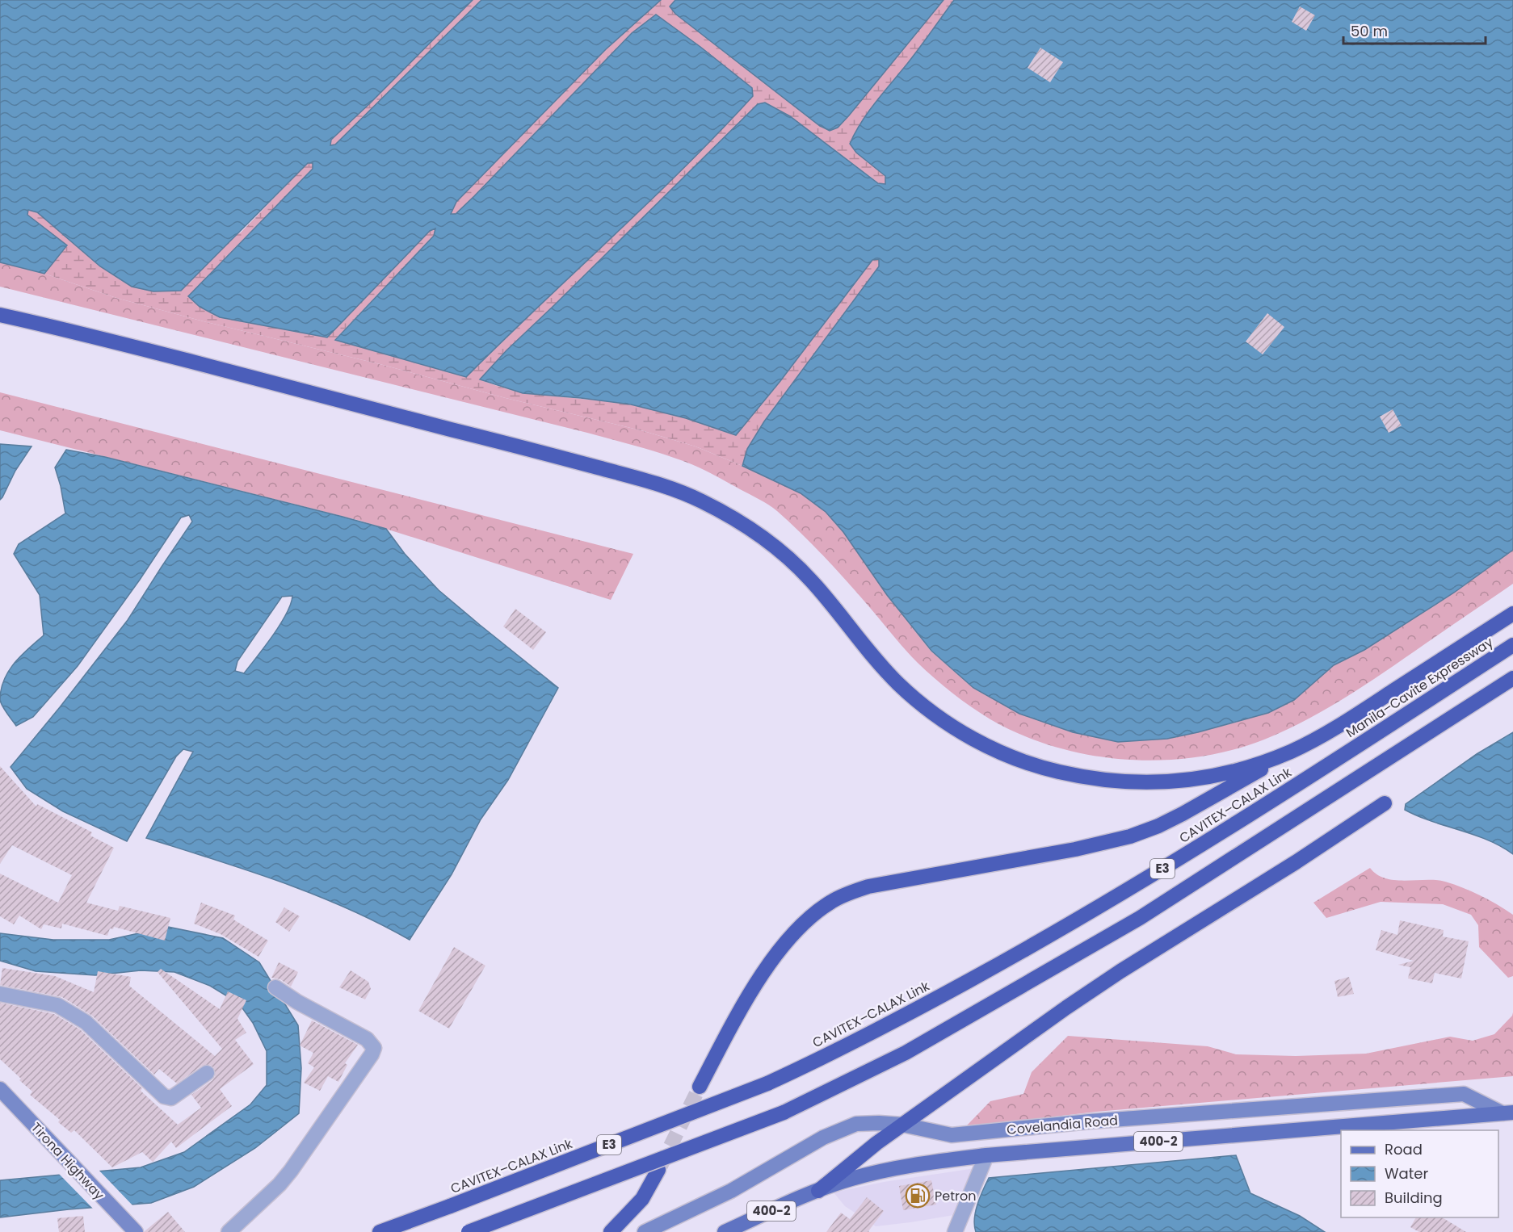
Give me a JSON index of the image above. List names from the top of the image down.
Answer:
{
  "streets": {
    "highway": ["Manila–Cavite Expressway", "CAVITEX–CALAX Link", "E3"],
    "main road": ["Covelandia Road", "400-2", "Tirona Highway"]
  },
  "crossings": [
    ["Manila–Cavite Expressway", "CAVITEX–CALAX Link"]
  ],
  "places": {
    "fuel station": ["Petron"]
  },
  "legend": ["Road", "Water", "Building"],
  "scale_bar": "50 m"
}
